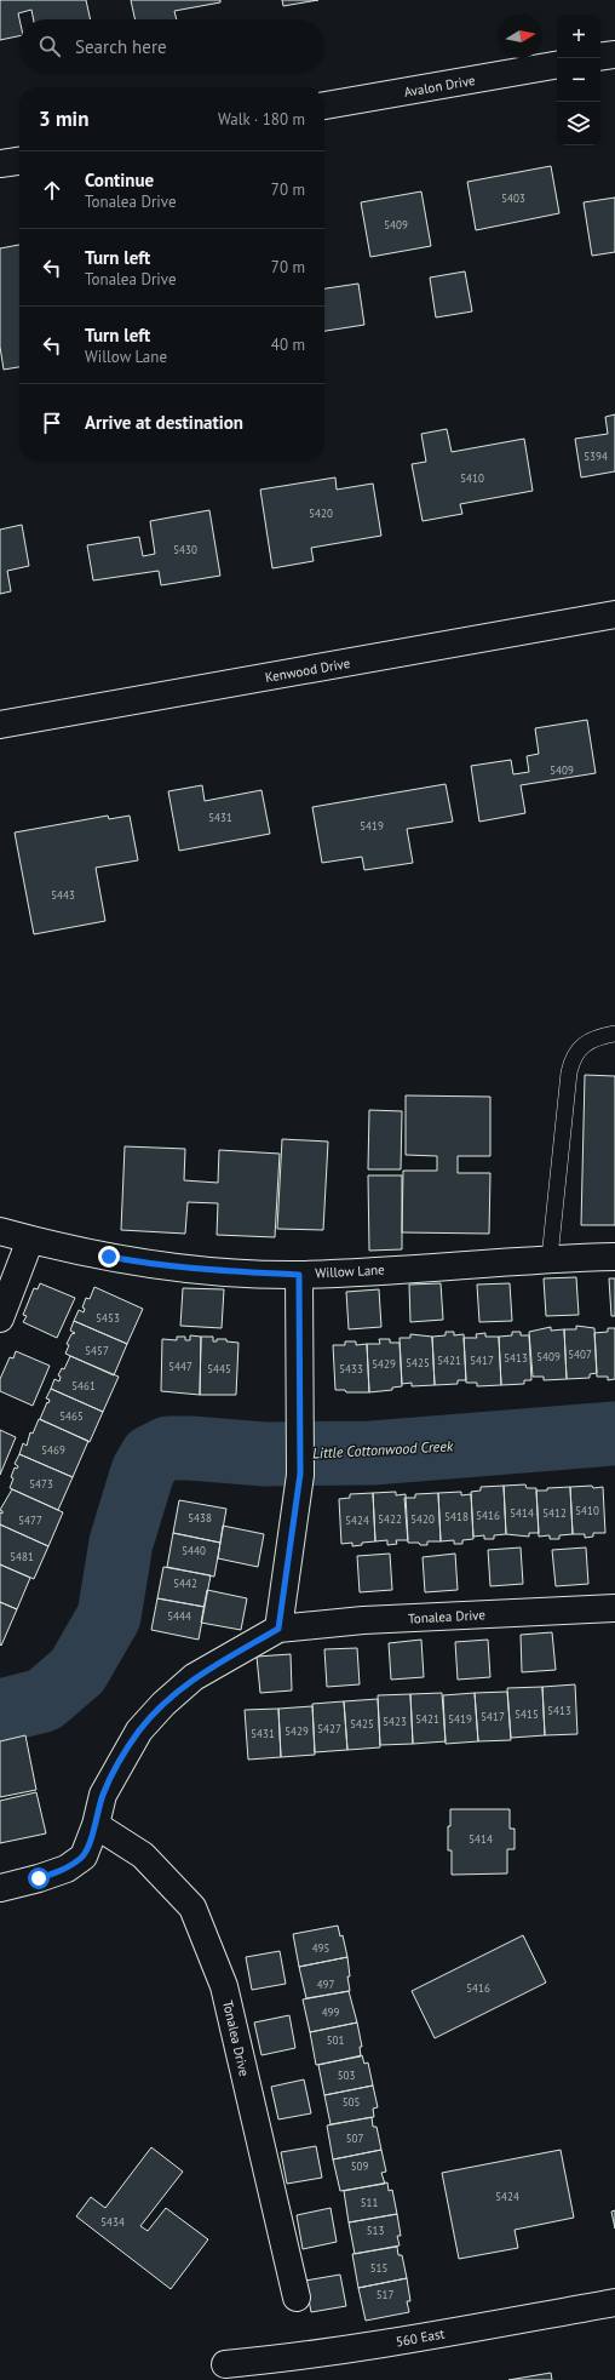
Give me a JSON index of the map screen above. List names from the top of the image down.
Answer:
{
  "streets": {
    "street": [
      "Avalon Drive",
      "Kenwood Drive",
      "Willow Lane",
      "Tonalea Drive",
      "560 East"
    ]
  },
  "water": ["Little Cottonwood Creek"],
  "house_numbers": [
    "5403",
    "5409",
    "5394",
    "5410",
    "5420",
    "5430",
    "5409",
    "5431",
    "5419",
    "5443",
    "5453",
    "5457",
    "5407",
    "5409",
    "5413",
    "5421",
    "5417",
    "5425",
    "5429",
    "5447",
    "5445",
    "5433",
    "5461",
    "5465",
    "5469",
    "5473",
    "5410",
    "5414",
    "5412",
    "5416",
    "5418",
    "5438",
    "5422",
    "5420",
    "5477",
    "5424",
    "5440",
    "5481",
    "5442",
    "5444",
    "5413",
    "5415",
    "5417",
    "5421",
    "5419",
    "5423",
    "5425",
    "5427",
    "5429",
    "5431",
    "5414",
    "495",
    "497",
    "5416",
    "499",
    "501",
    "503",
    "505",
    "507",
    "509",
    "5424",
    "511",
    "5434",
    "513",
    "515",
    "517"
  ],
  "north": "right",
  "page": {
    "map_buttons": ["+", "−"],
    "search": "Search here",
    "heading": ["3 min", "Walk · 180 m"],
    "list": [
      ["Continue", "Tonalea Drive", "70 m"],
      ["Turn left", "Tonalea Drive", "70 m"],
      ["Turn left", "Willow Lane", "40 m"],
      "Arrive at destination"
    ]
  }
}
